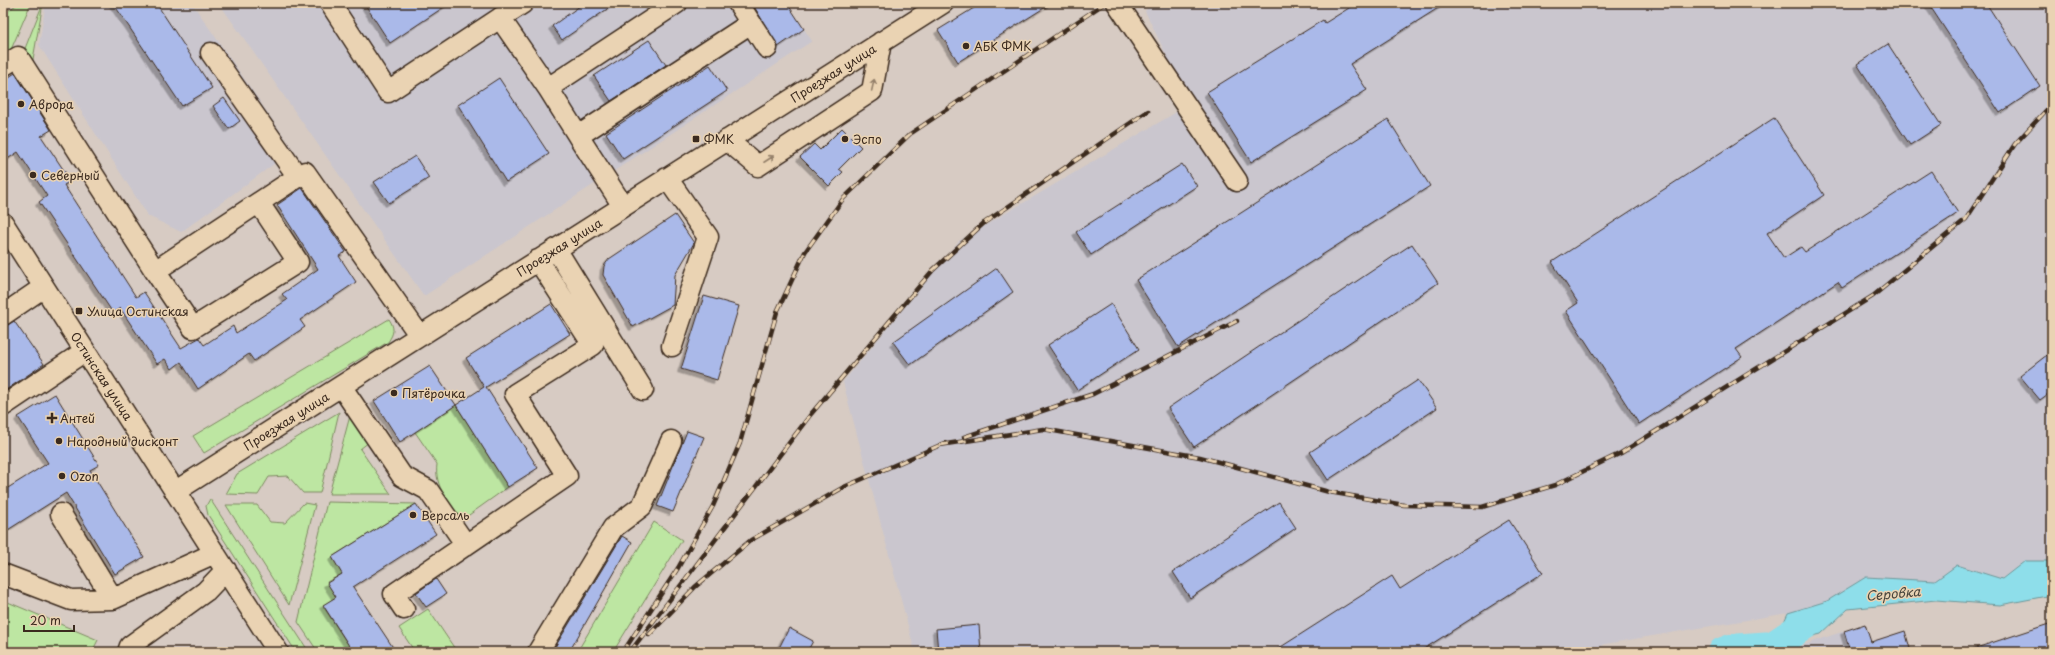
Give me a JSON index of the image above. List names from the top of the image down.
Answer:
{
  "streets": {
    "street": ["Проезжая улица", "Остинская улица"]
  },
  "crossings": [
    ["Проезжая улица", "Остинская улица"]
  ],
  "water": ["Серовка"],
  "places": {
    "other": [
      "АБК ФМК",
      "Аврора",
      "Эспо",
      "Северный",
      "Пятёрочка",
      "Народный дисконт",
      "Ozon",
      "Версаль"
    ],
    "transit": ["ФМК", "Улица Остинская"],
    "health": ["Антей"]
  },
  "scale_bar": "20 m"
}
